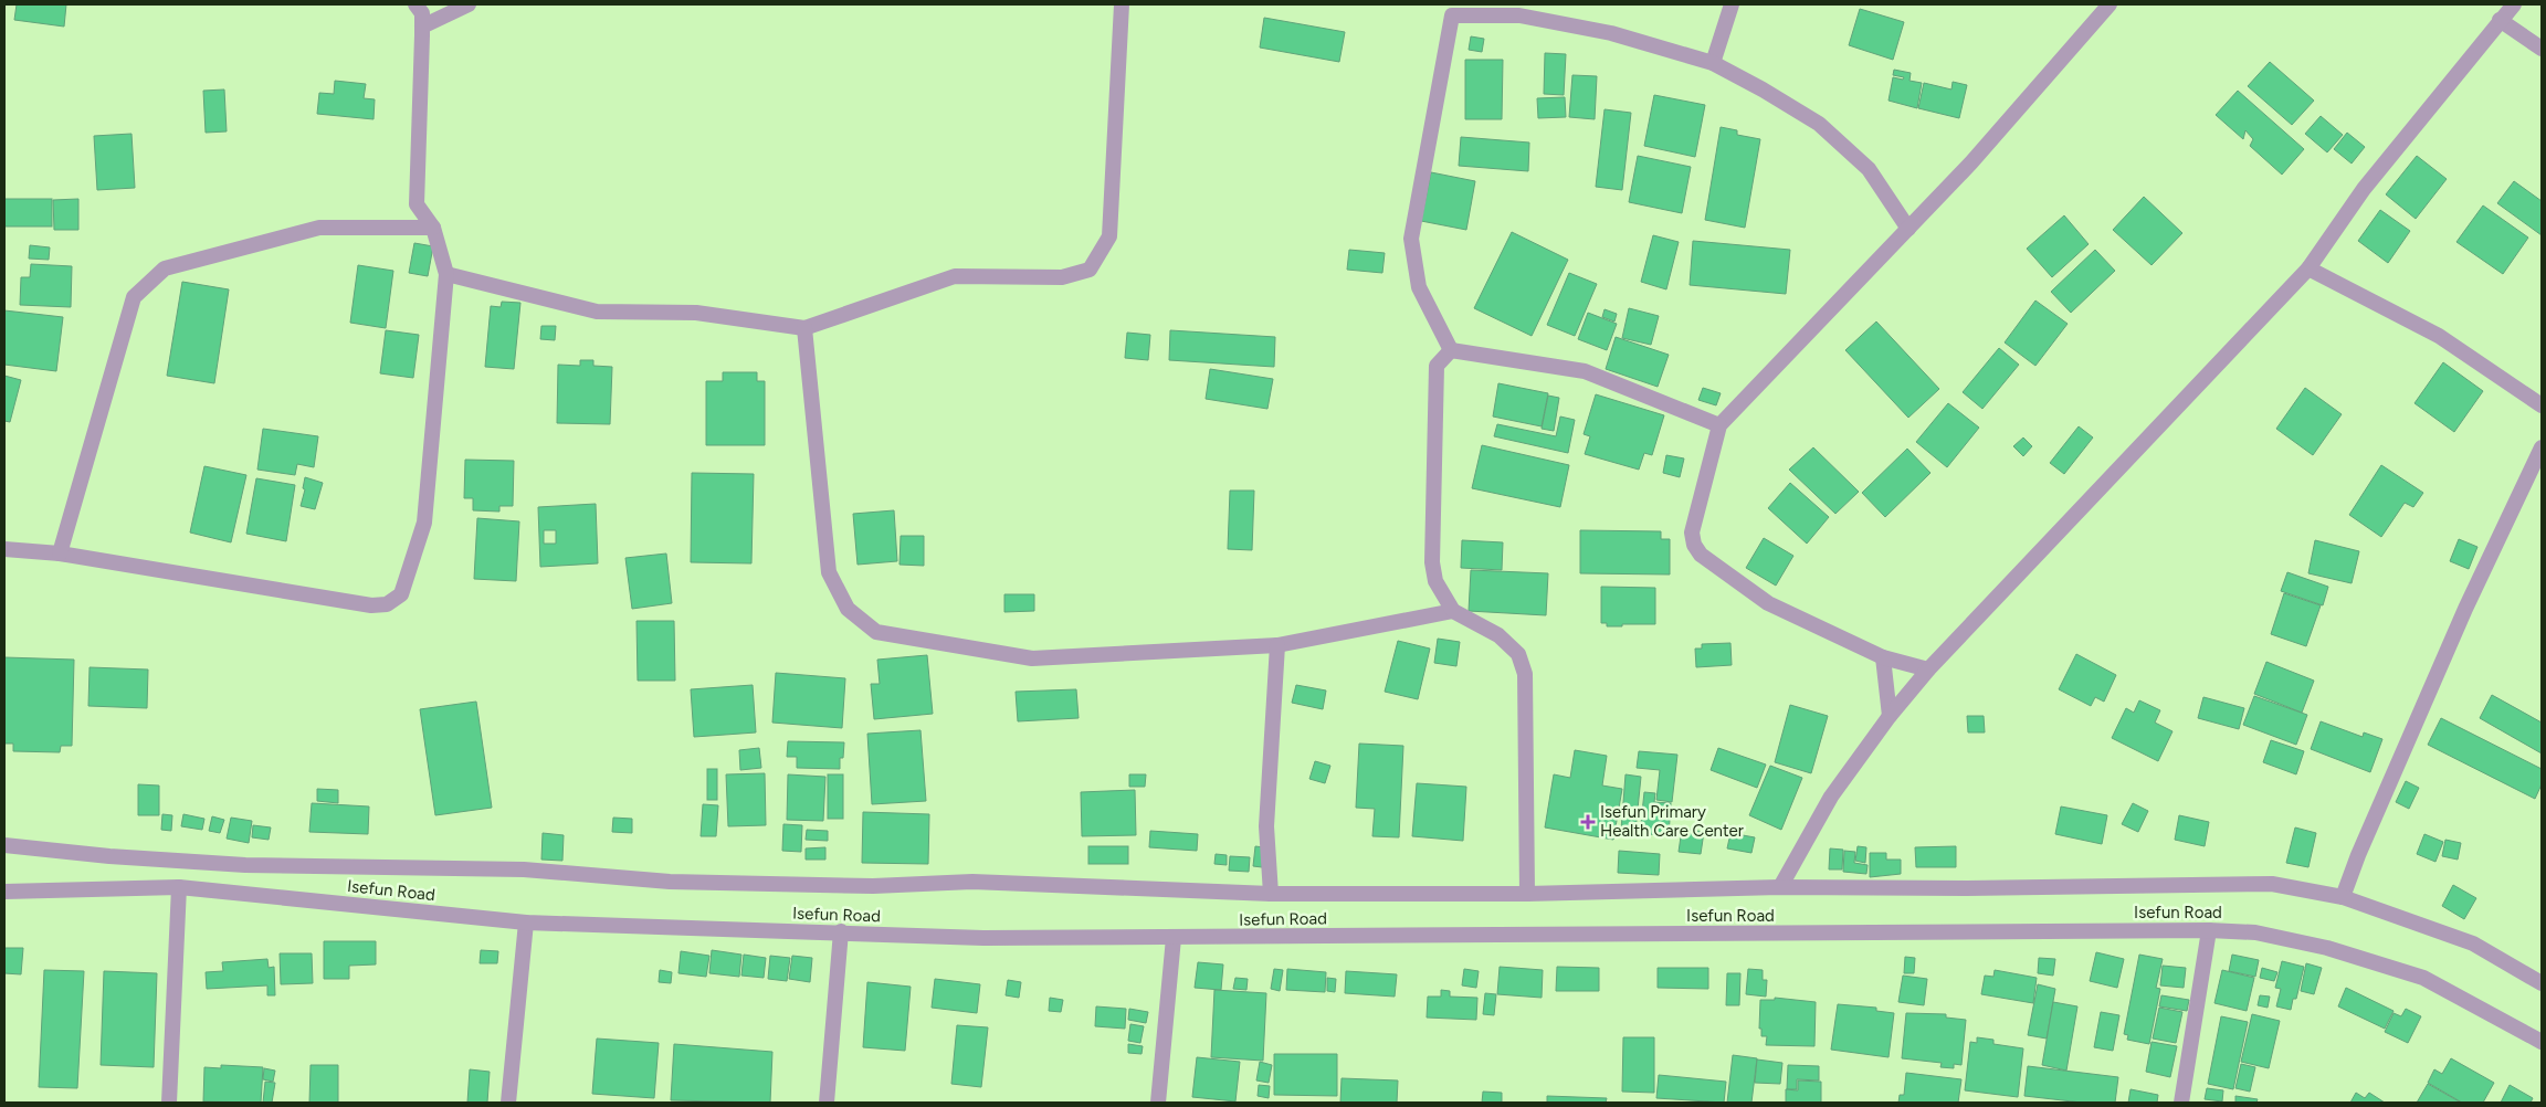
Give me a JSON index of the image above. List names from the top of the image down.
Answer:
{
  "streets": {
    "street": ["Isefun Road"]
  },
  "places": {
    "health": ["Isefun Primary Health Care Center"]
  }
}
